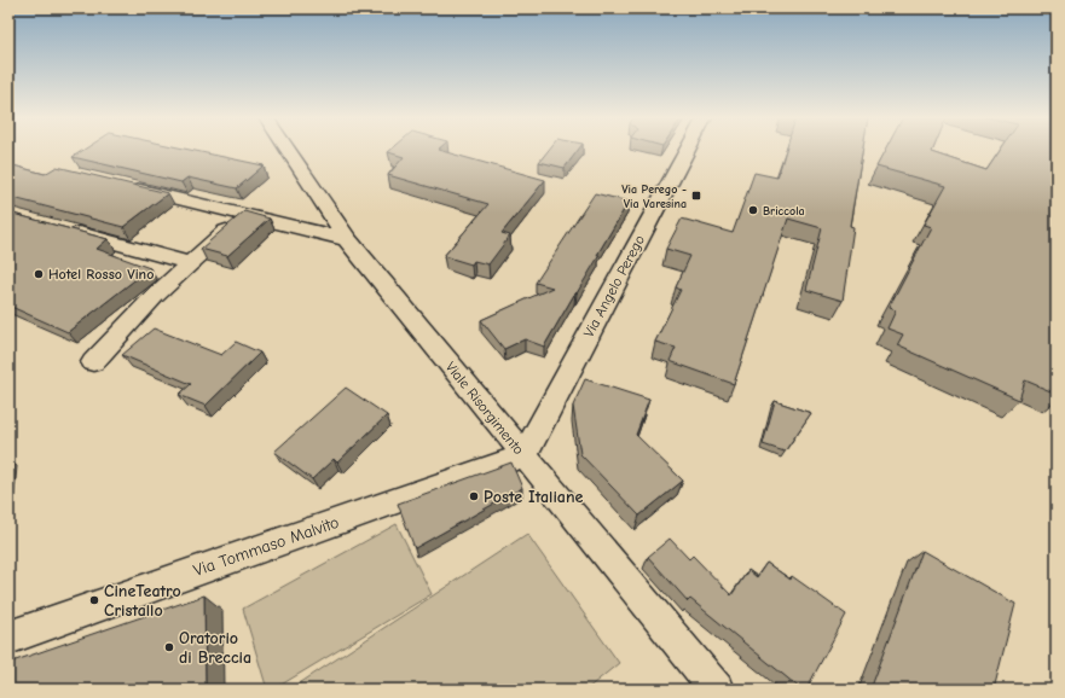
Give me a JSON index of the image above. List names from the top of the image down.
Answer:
{
  "streets": {
    "street": ["Via Angelo Perego", "Viale Risorgimento", "Via Tommaso Malvito"]
  },
  "crossings": [
    ["Via Angelo Perego", "Viale Risorgimento"],
    ["Via Angelo Perego", "Via Tommaso Malvito"],
    ["Viale Risorgimento", "Via Tommaso Malvito"]
  ],
  "places": {
    "transit": ["Via Perego - Via Varesina"],
    "other": [
      "Briccola",
      "Hotel Rosso Vino",
      "Poste Italiane",
      "CineTeatro Cristallo",
      "Oratorio di Breccia"
    ]
  }
}
